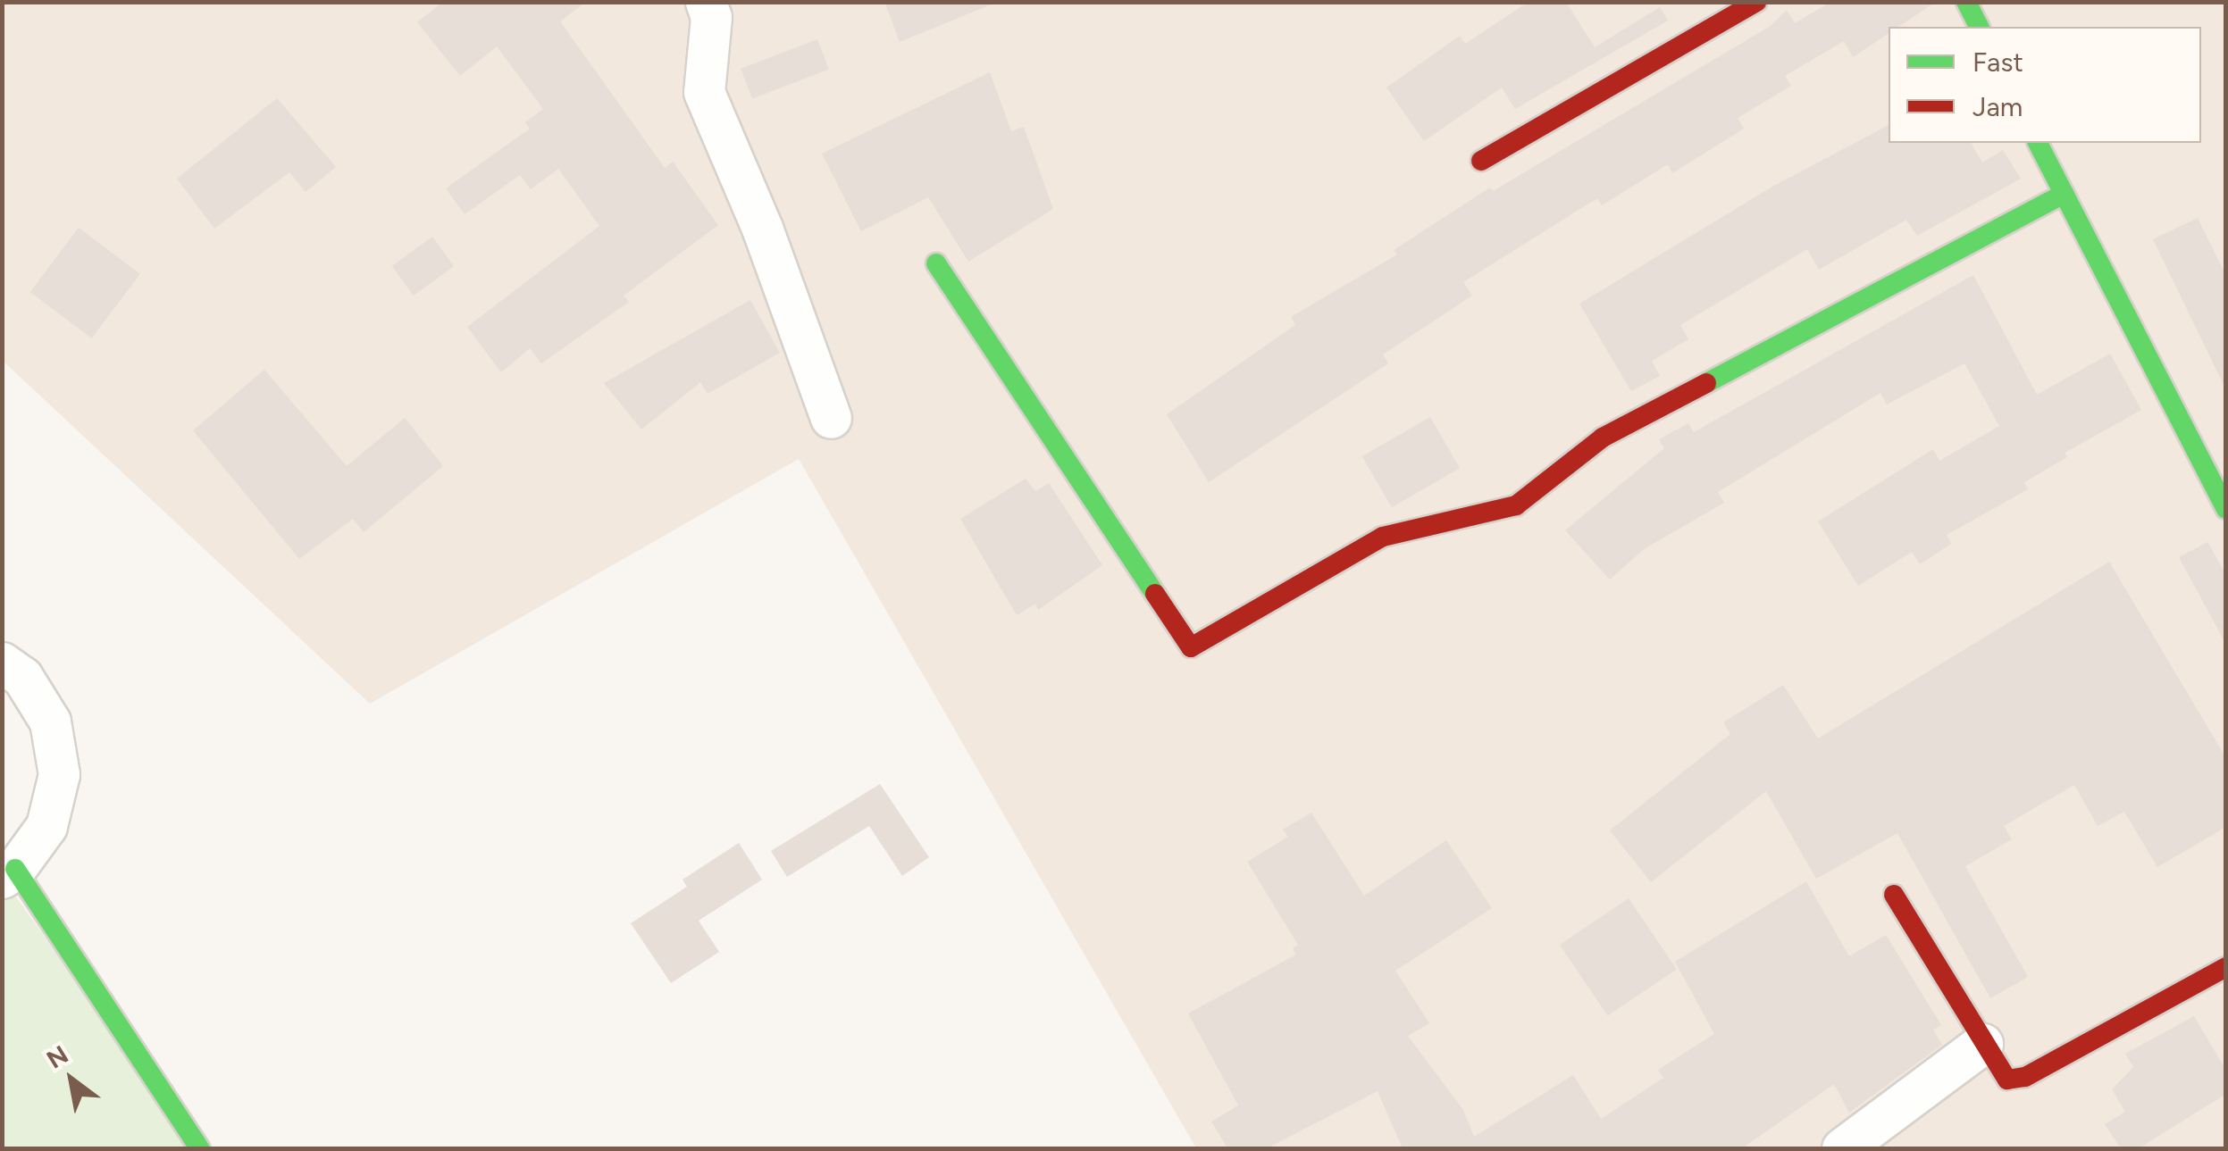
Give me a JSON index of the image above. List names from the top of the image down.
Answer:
{
  "legend": ["Fast", "Jam"],
  "north": "top left"
}
